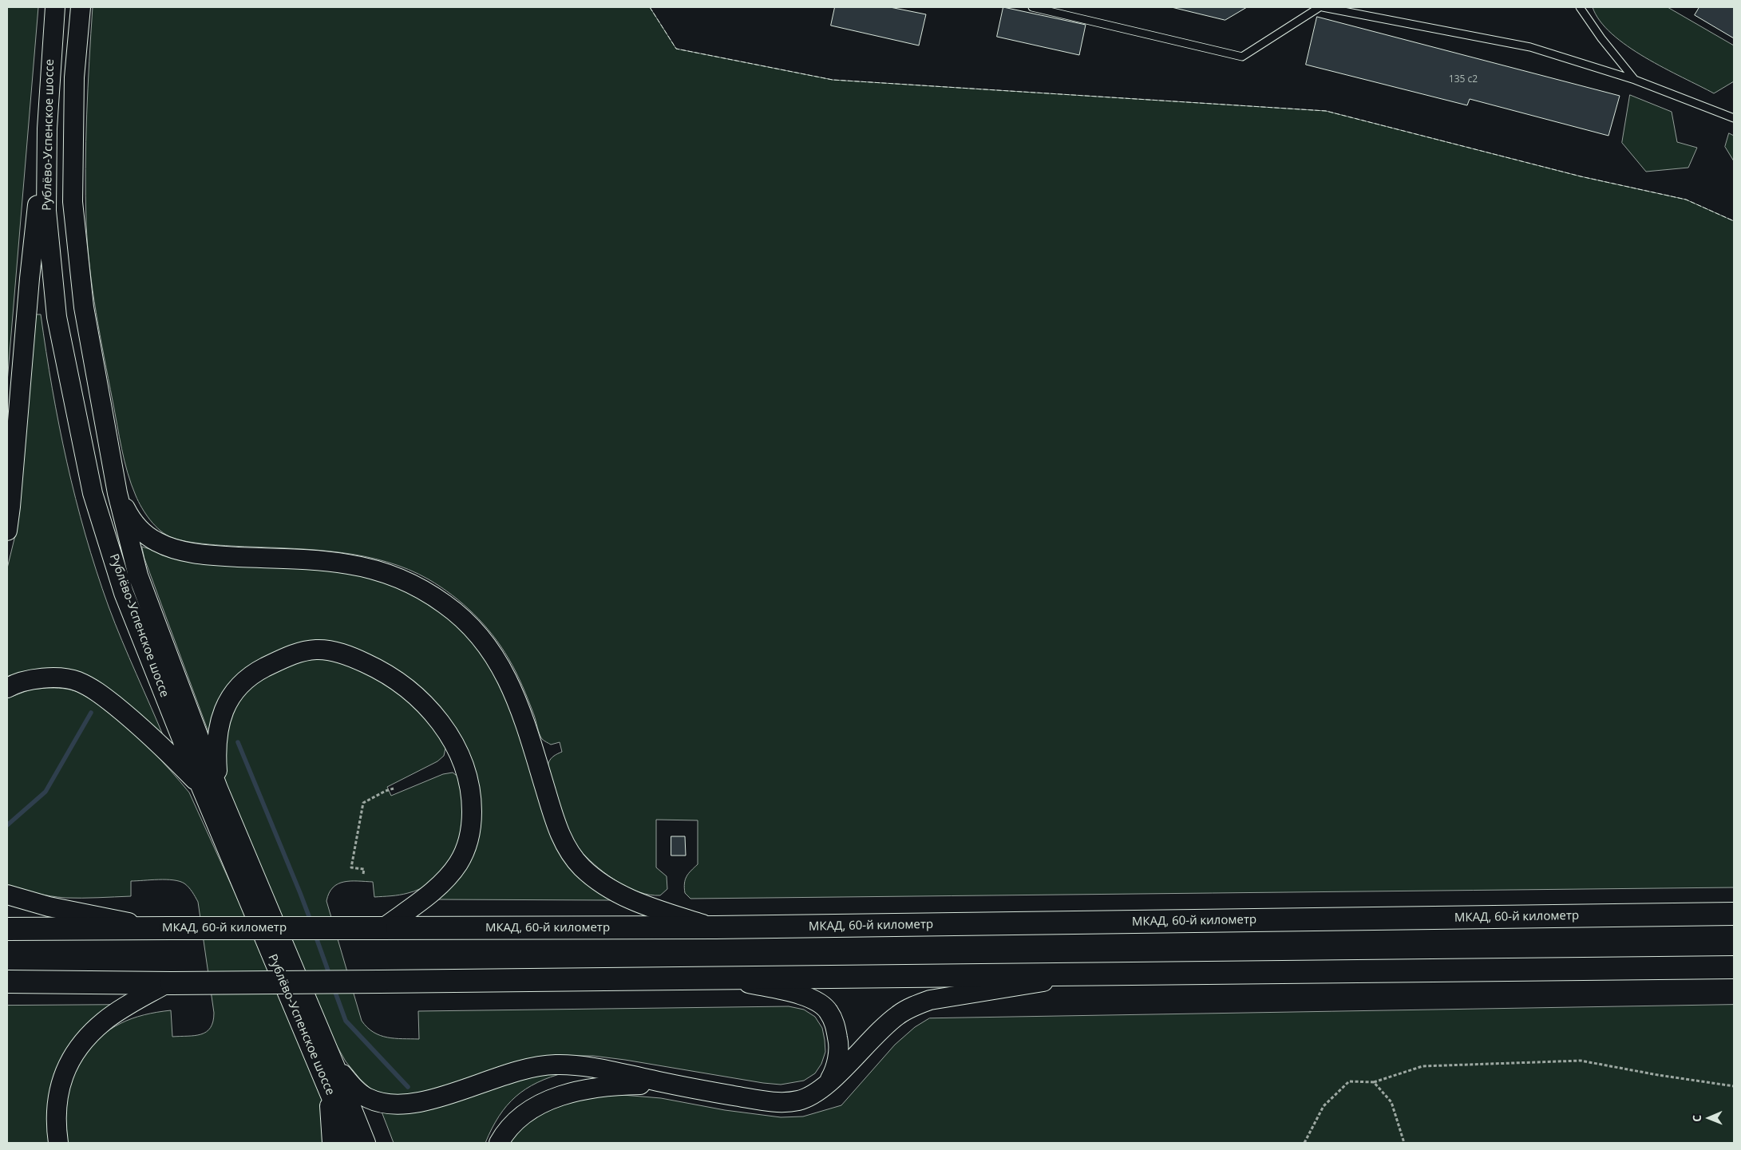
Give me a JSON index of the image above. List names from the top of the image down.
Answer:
{
  "streets": {
    "highway": ["МКАД, 60-й километр"],
    "main road": ["Рублёво-Успенское шоссе"]
  },
  "house_numbers": ["135 с2"],
  "north": "left"
}
